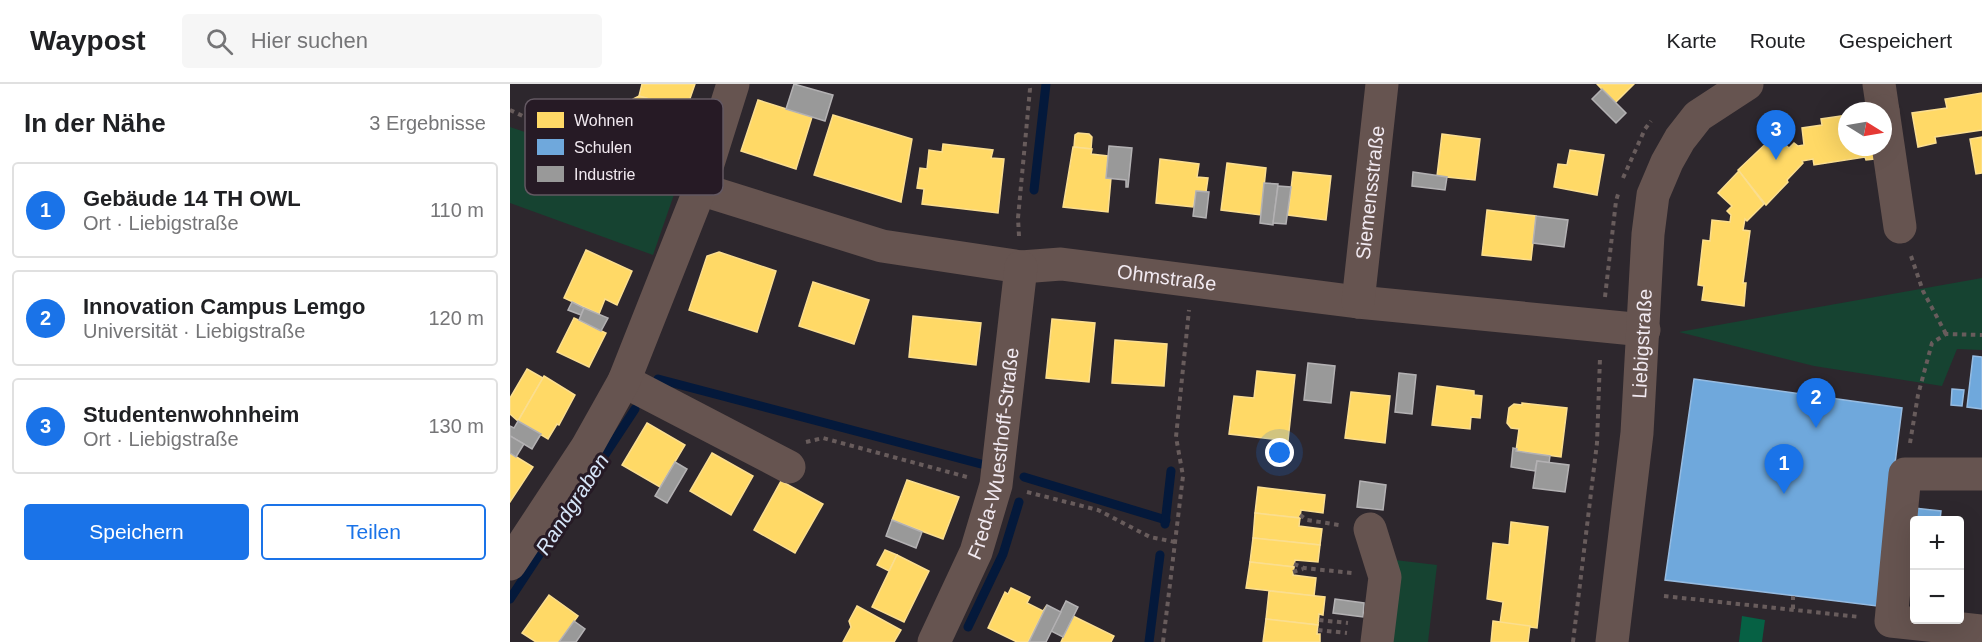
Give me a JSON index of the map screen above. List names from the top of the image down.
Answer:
{
  "streets": {
    "street": [
      "Siemensstraße",
      "Ohmstraße",
      "Liebigstraße",
      "Freda-Wuesthoff-Straße"
    ]
  },
  "crossings": [
    ["Siemensstraße", "Ohmstraße"],
    ["Ohmstraße", "Liebigstraße"],
    ["Ohmstraße", "Freda-Wuesthoff-Straße"]
  ],
  "water": ["Randgraben"],
  "legend": ["Wohnen", "Schulen", "Industrie"],
  "north": "right",
  "page": {
    "header": "Waypost",
    "search": "Hier suchen",
    "nav": ["Karte", "Route", "Gespeichert"],
    "heading": ["In der Nähe", "3 Ergebnisse"],
    "pins": ["3", "2", "1"],
    "list": [
      {
        "mark": "1",
        "name": "Gebäude 14 TH OWL",
        "note": "Ort · Liebigstraße",
        "value": "110 m"
      },
      {
        "mark": "2",
        "name": "Innovation Campus Lemgo",
        "note": "Universität · Liebigstraße",
        "value": "120 m"
      },
      {
        "mark": "3",
        "name": "Studentenwohnheim",
        "note": "Ort · Liebigstraße",
        "value": "130 m"
      }
    ],
    "buttons": ["Speichern", "Teilen"],
    "map_buttons": ["+", "−"]
  }
}
